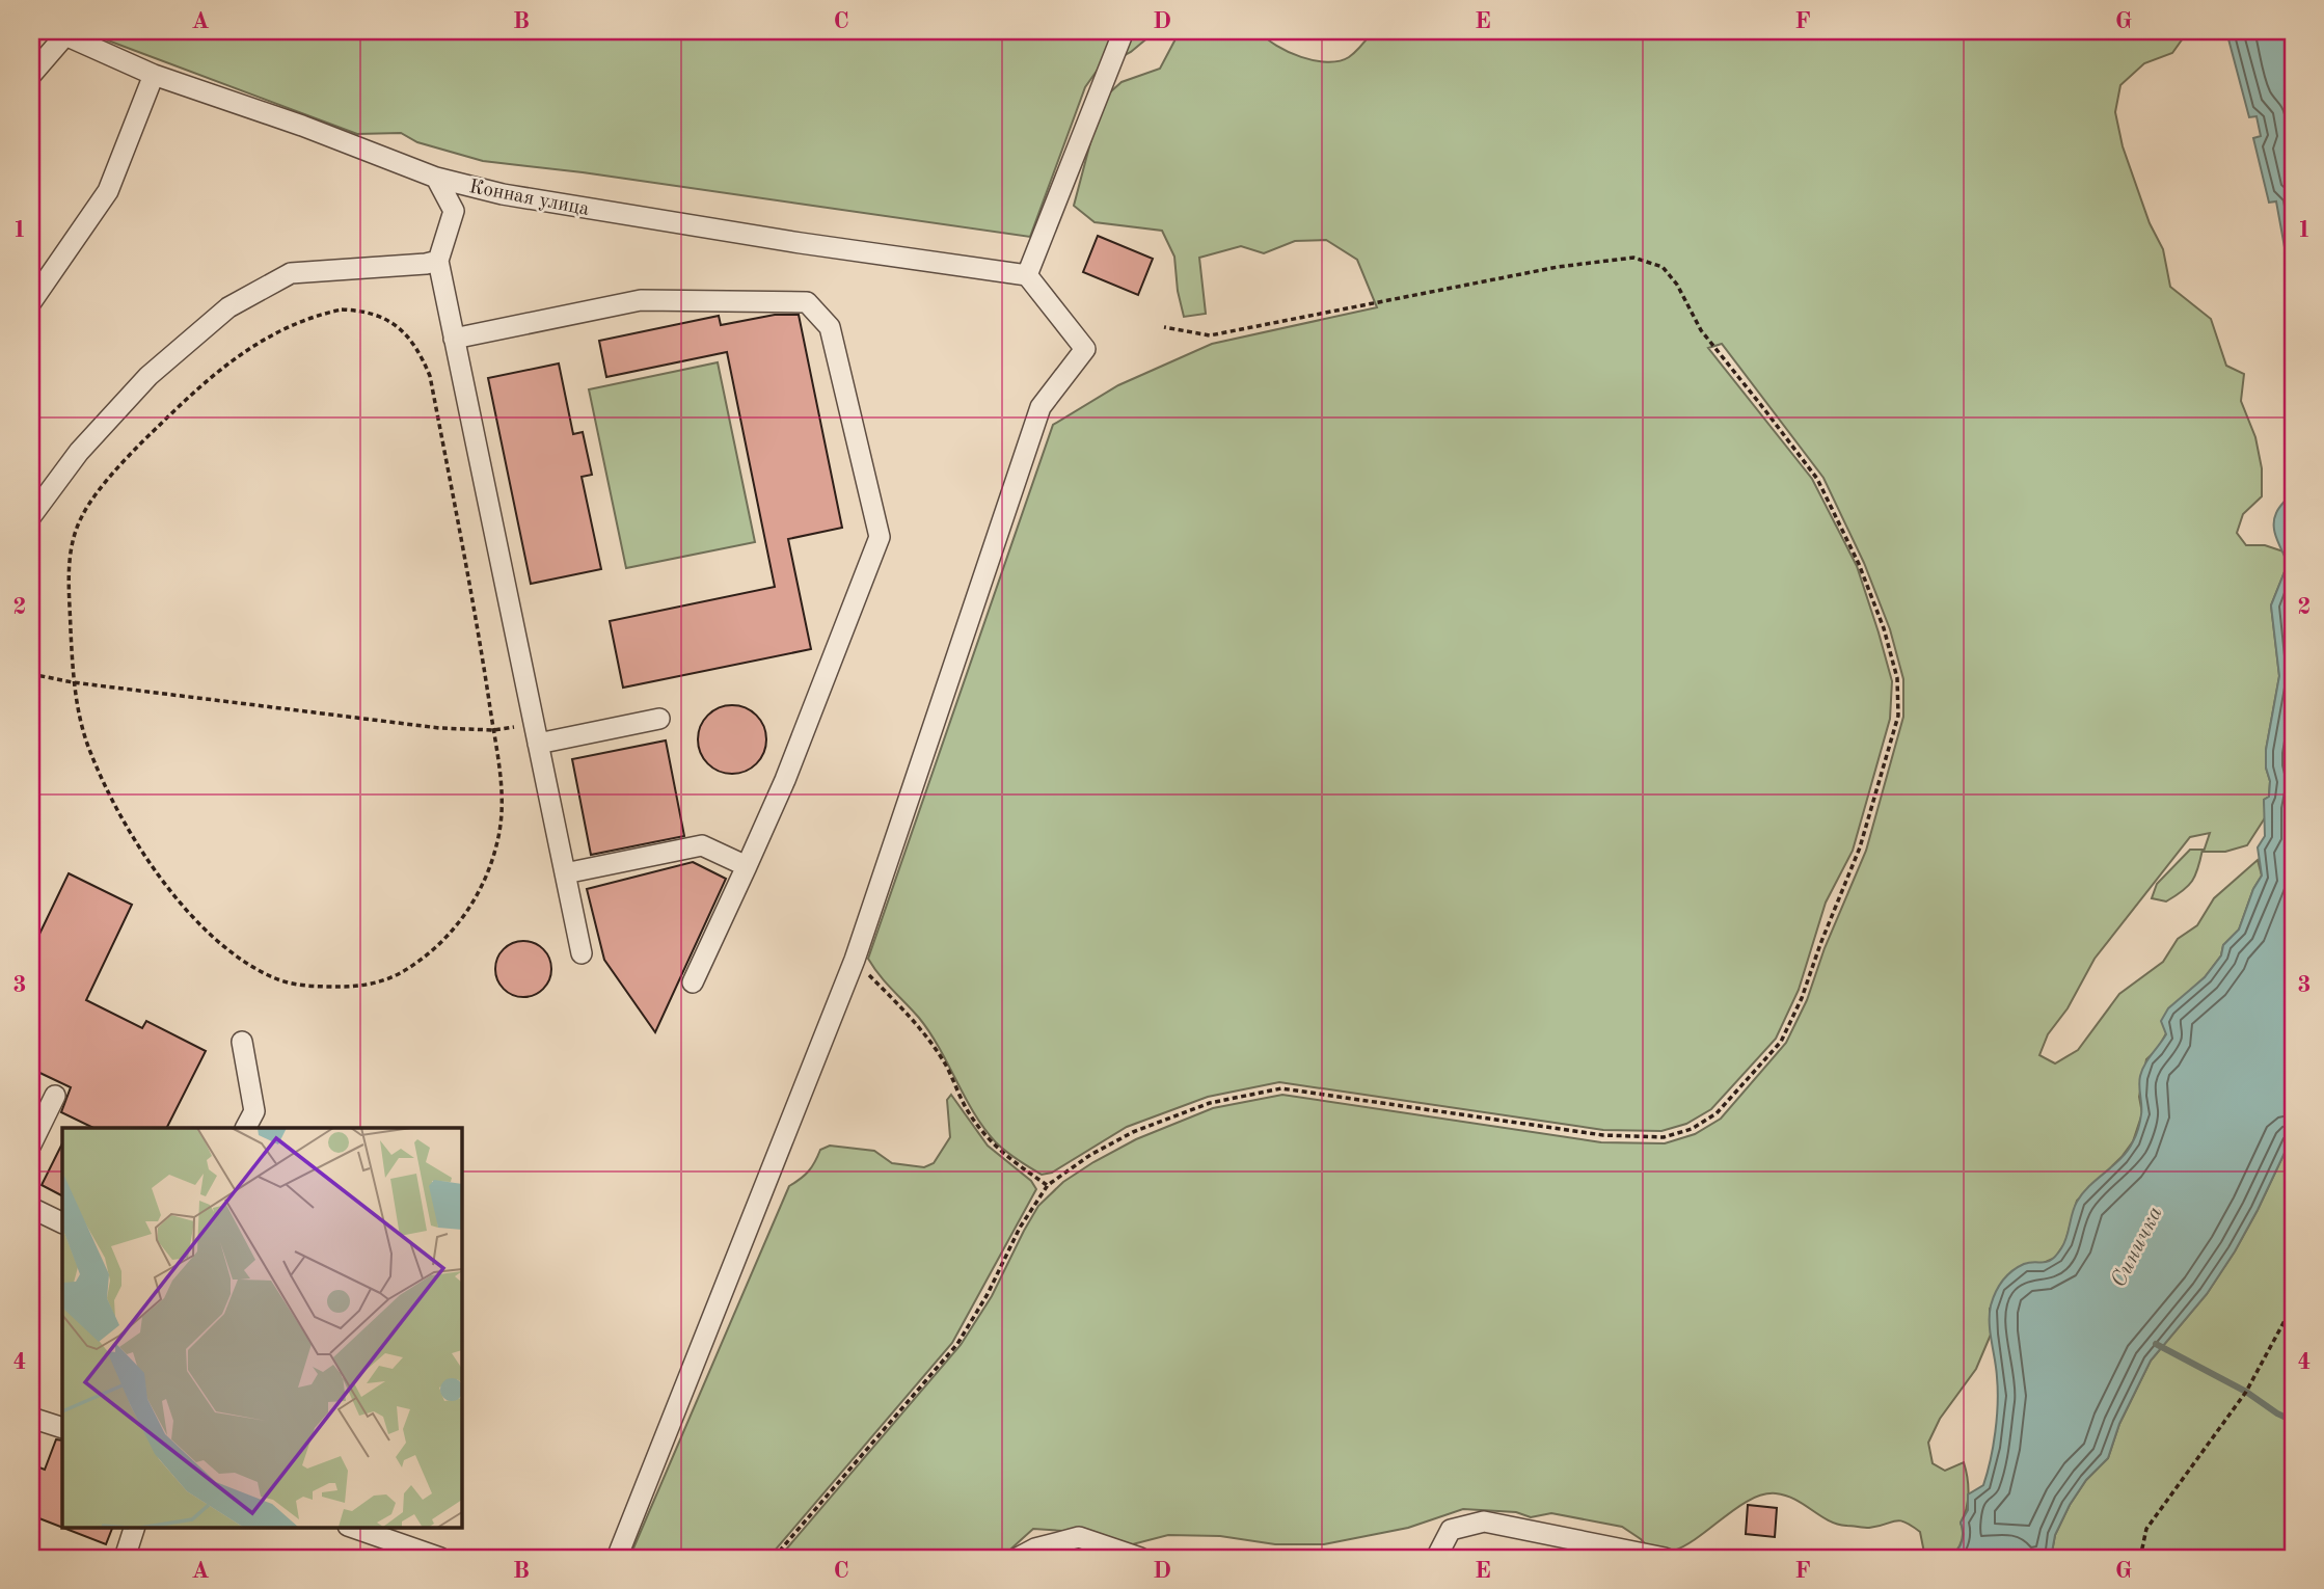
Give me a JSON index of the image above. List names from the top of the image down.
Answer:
{
  "streets": {
    "street": ["Конная улица"]
  },
  "water": ["Синичка"],
  "grid": {
    "columns": [
      "A",
      "B",
      "C",
      "D",
      "E",
      "F",
      "G"
    ],
    "rows": [
      "1",
      "2",
      "3",
      "4"
    ]
  }
}
